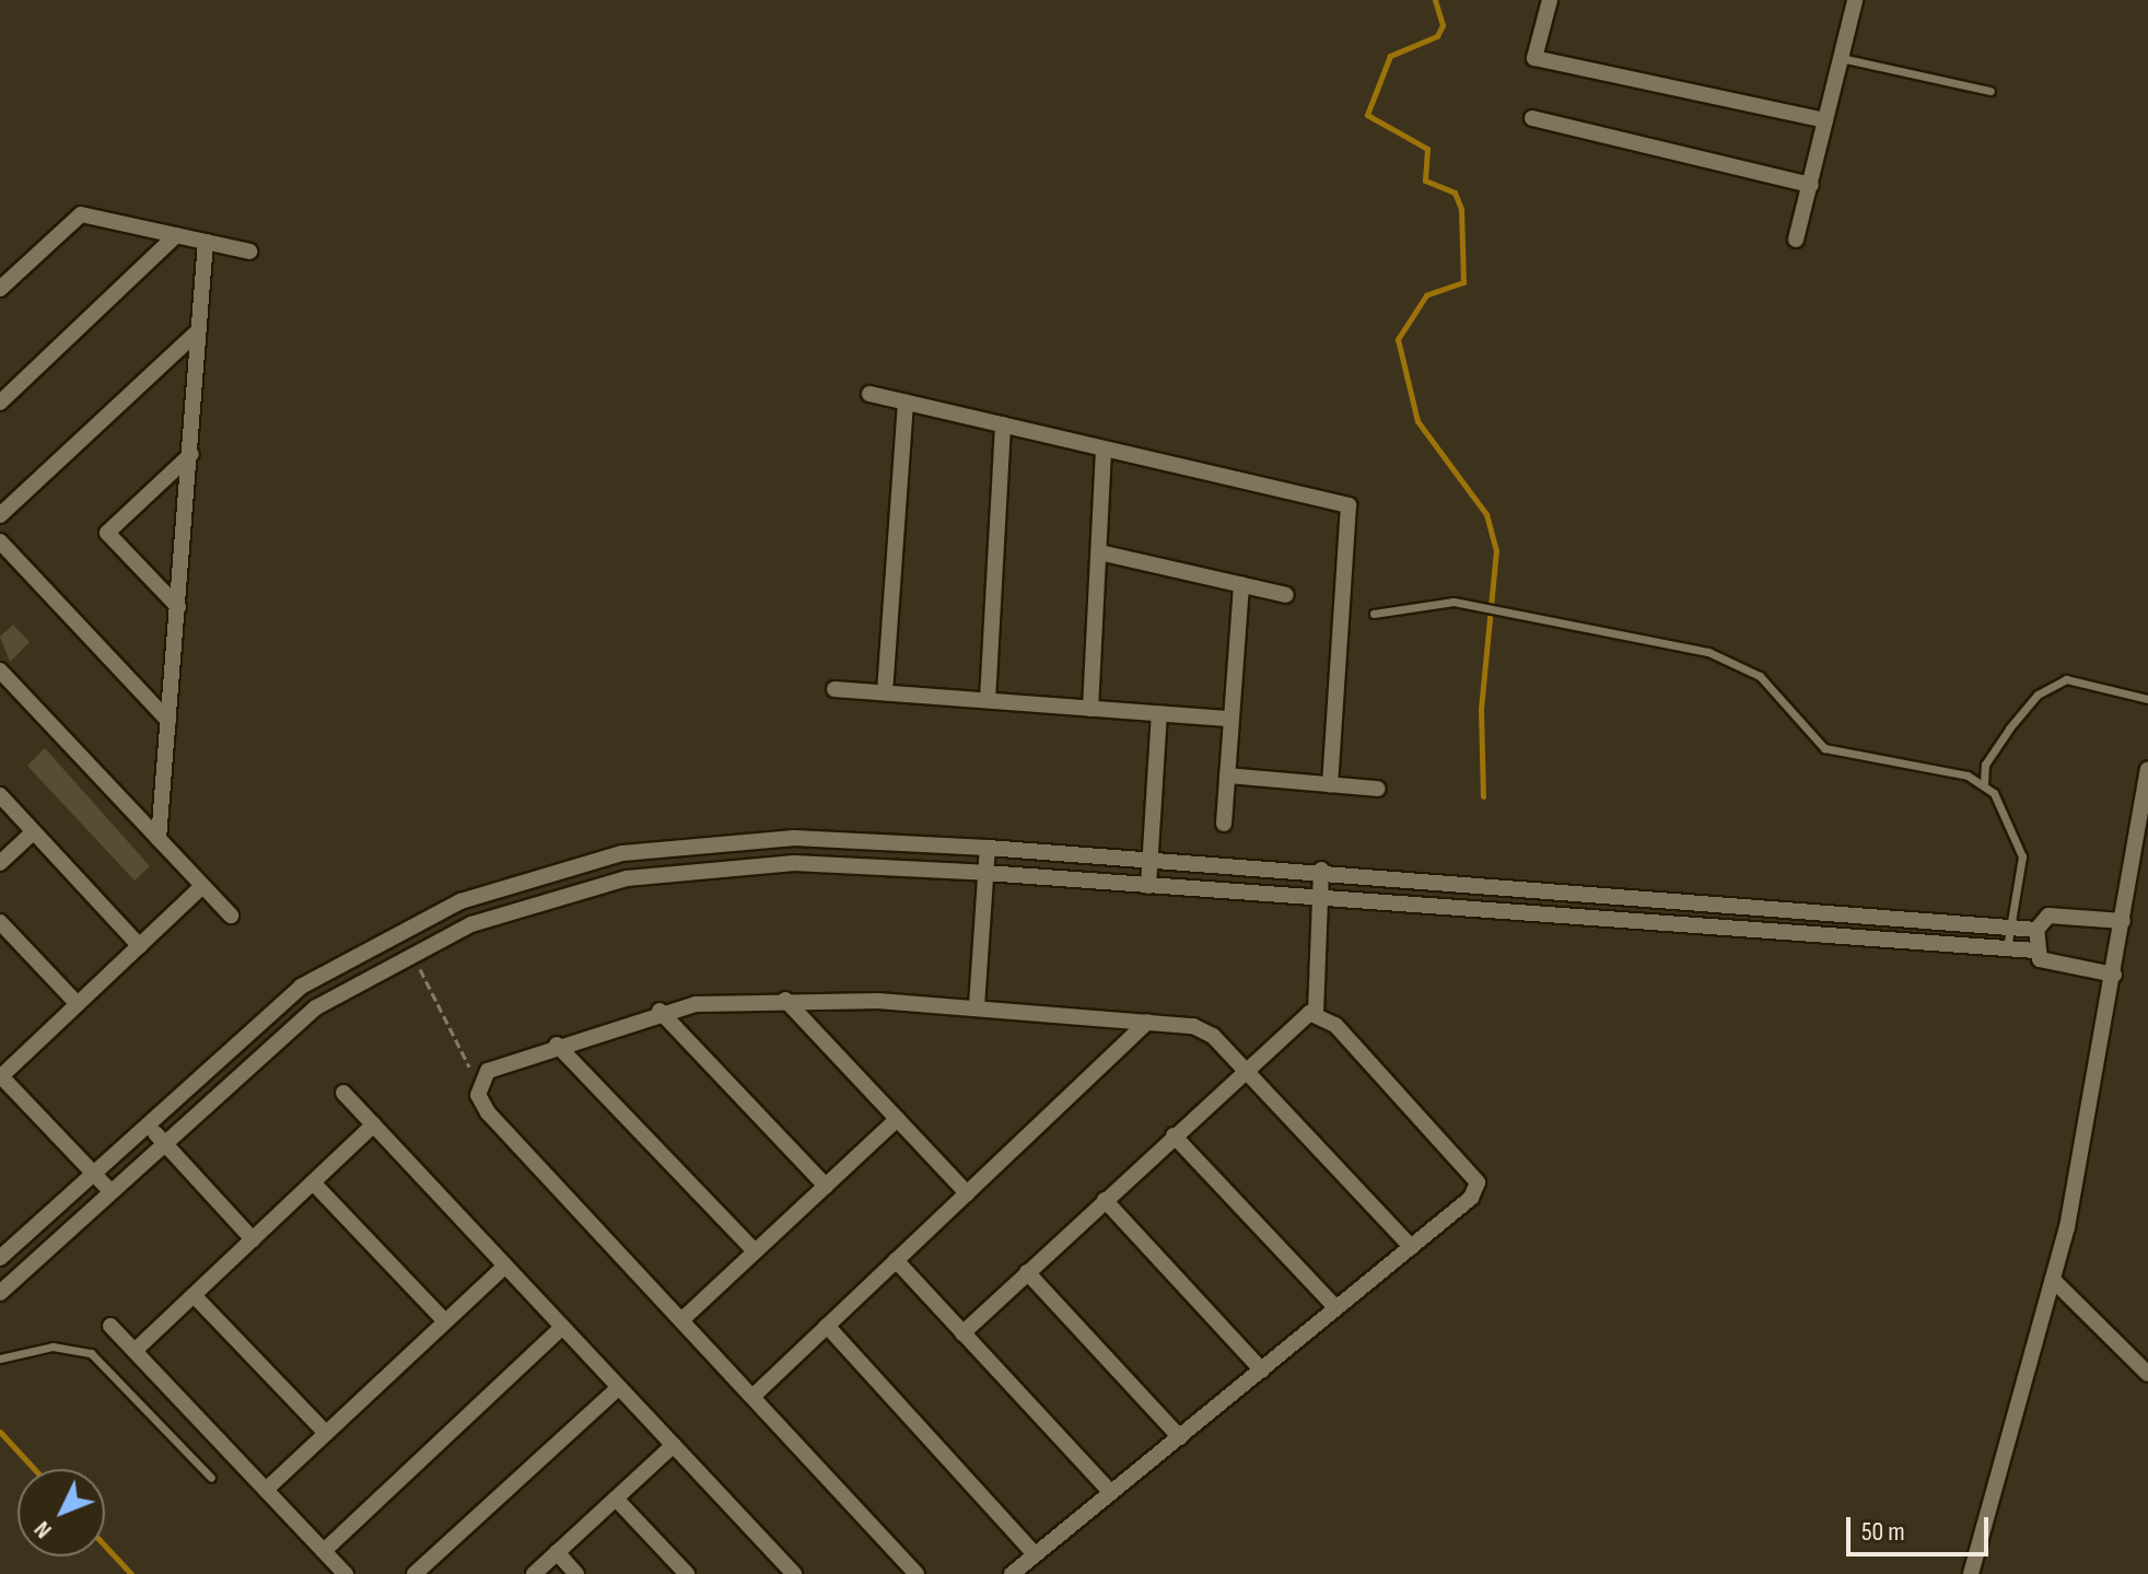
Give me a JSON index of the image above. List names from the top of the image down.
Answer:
{
  "scale_bar": "50 m",
  "north": "bottom left"
}
